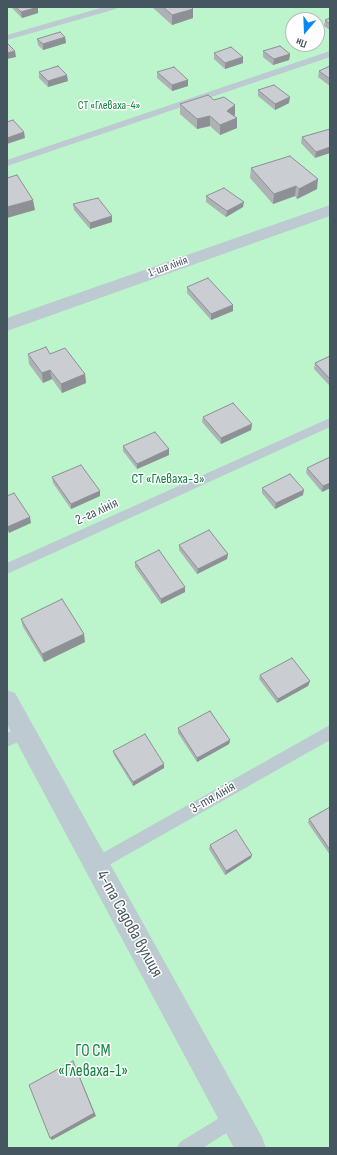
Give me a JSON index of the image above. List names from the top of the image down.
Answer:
{
  "streets": {
    "street": ["1-ша лінія", "4-та Садова вулиця"],
    "lane": ["2-га лінія", "3-тя лінія"]
  },
  "crossings": [
    ["3-тя лінія", "4-та Садова вулиця"]
  ],
  "parks": ["СТ «Глеваха-4»", "СТ «Глеваха-3»", "ГО СМ «Глеваха-1»"],
  "north": "bottom"
}
